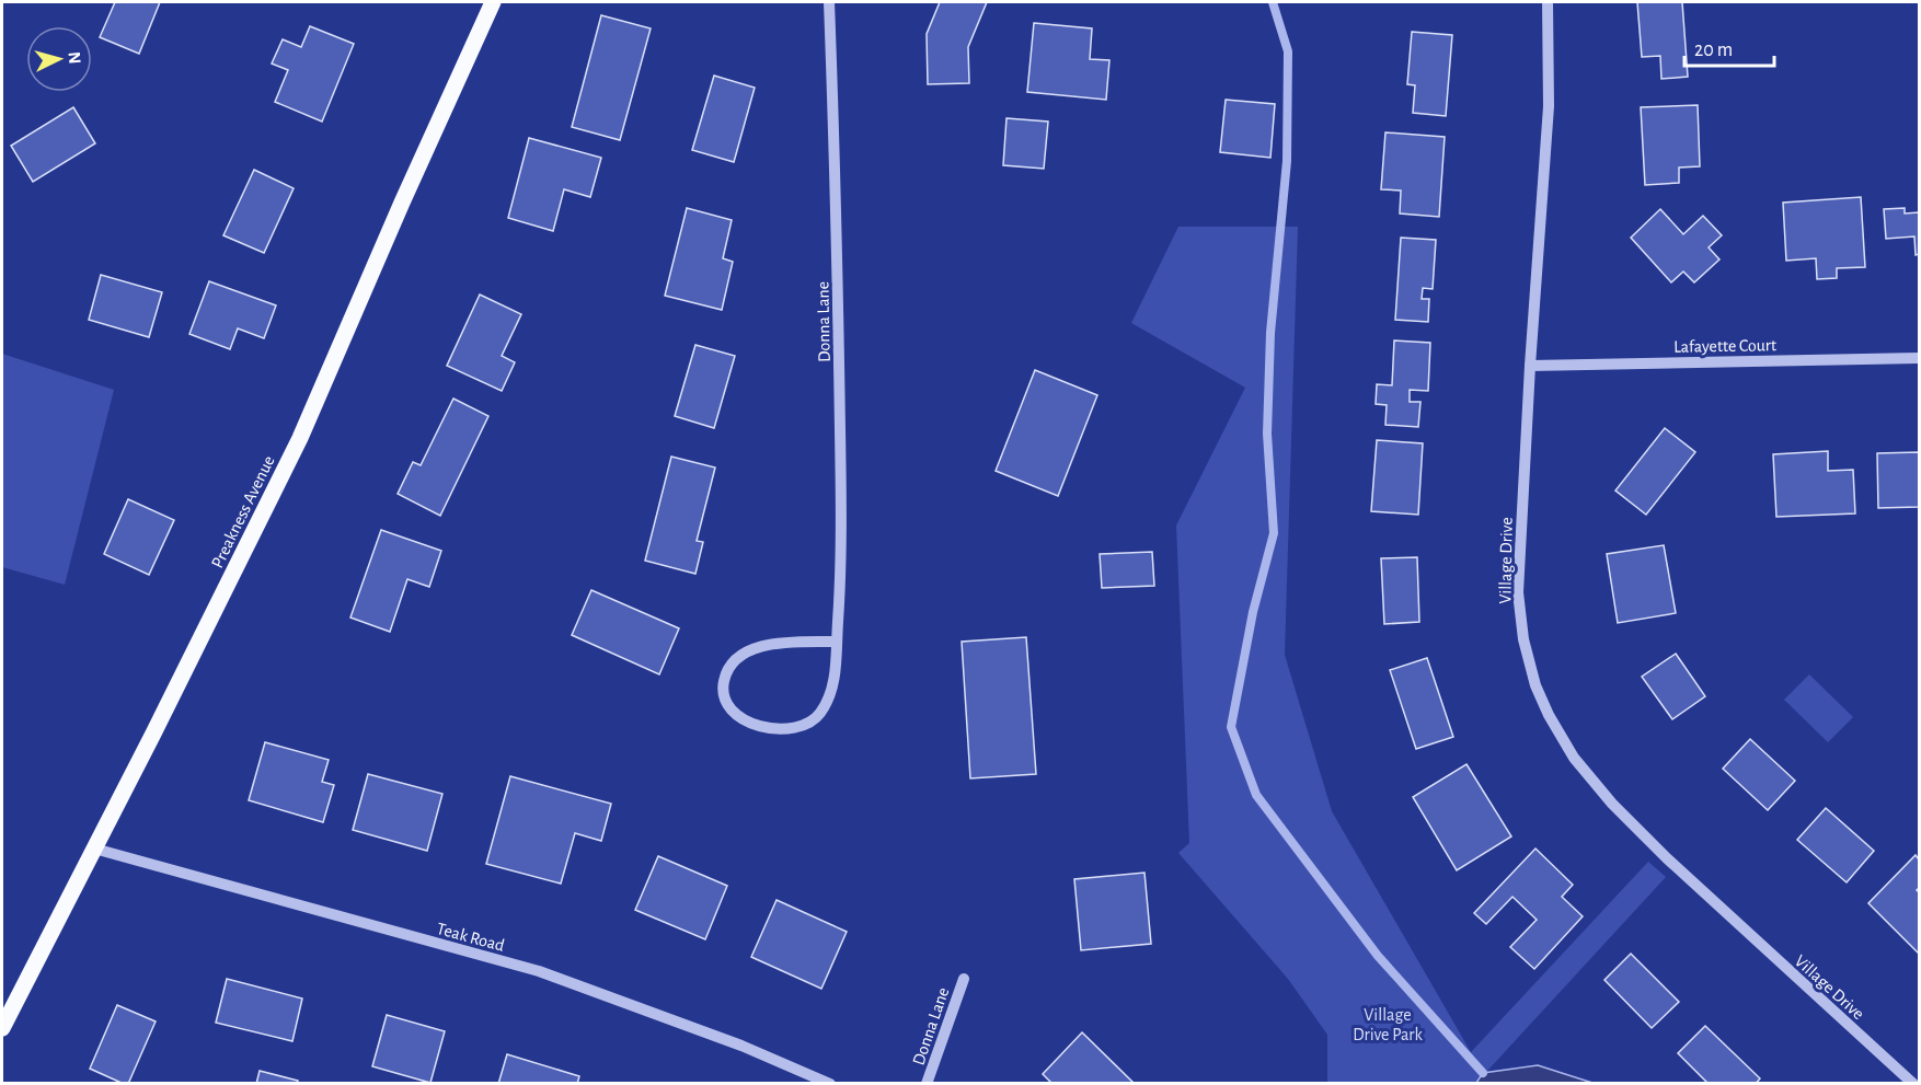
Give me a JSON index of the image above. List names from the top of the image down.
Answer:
{
  "streets": {
    "main road": ["Preakness Avenue"],
    "street": [
      "Donna Lane",
      "Lafayette Court",
      "Village Drive",
      "Teak Road"
    ]
  },
  "crossings": [
    ["Lafayette Court", "Village Drive"],
    ["Preakness Avenue", "Teak Road"]
  ],
  "parks": ["Village Drive Park"],
  "scale_bar": "20 m",
  "north": "right"
}
